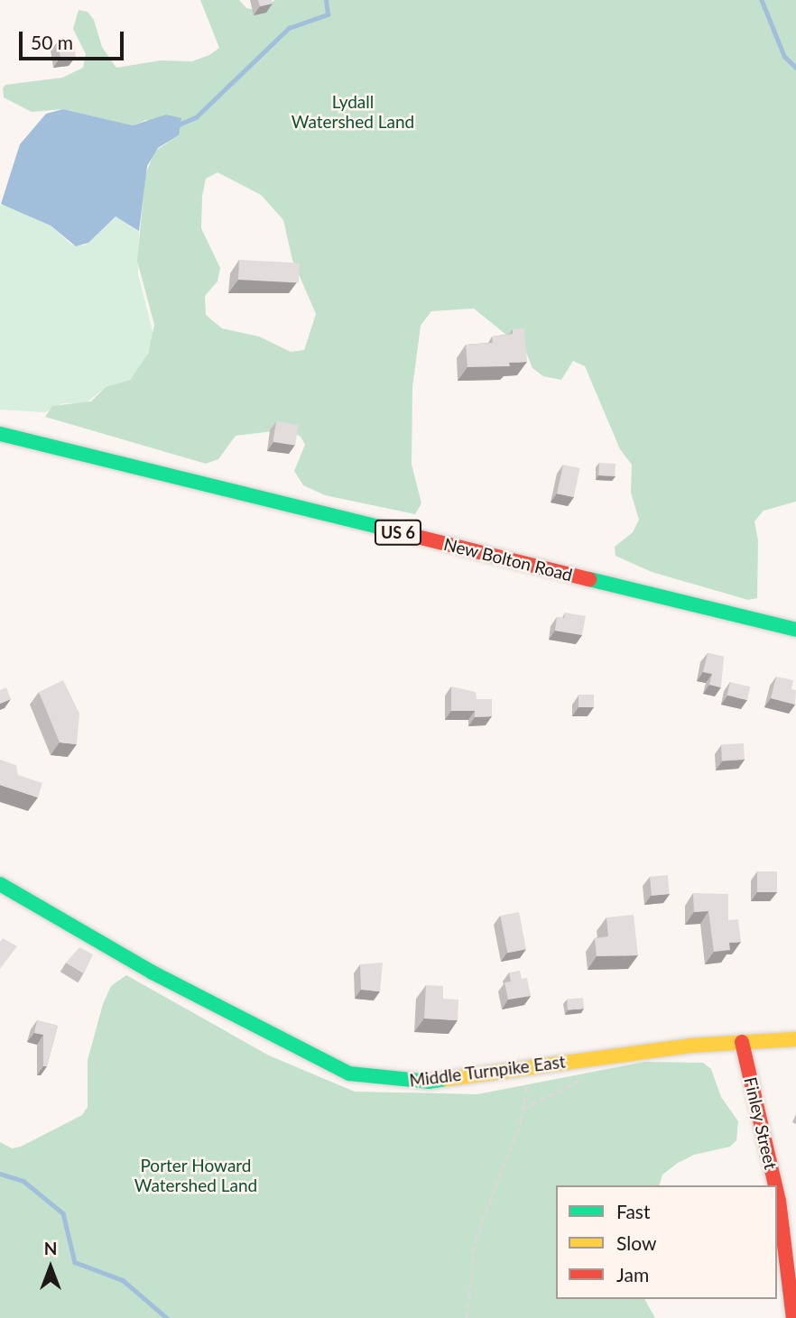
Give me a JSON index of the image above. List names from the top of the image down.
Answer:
{
  "streets": {
    "street": [
      "US 6",
      "New Bolton Road",
      "Middle Turnpike East",
      "Finley Street"
    ]
  },
  "crossings": [
    ["Middle Turnpike East", "Finley Street"]
  ],
  "parks": ["Lydall Watershed Land", "Porter Howard Watershed Land"],
  "legend": ["Fast", "Slow", "Jam"],
  "scale_bar": "50 m",
  "north": "top"
}
